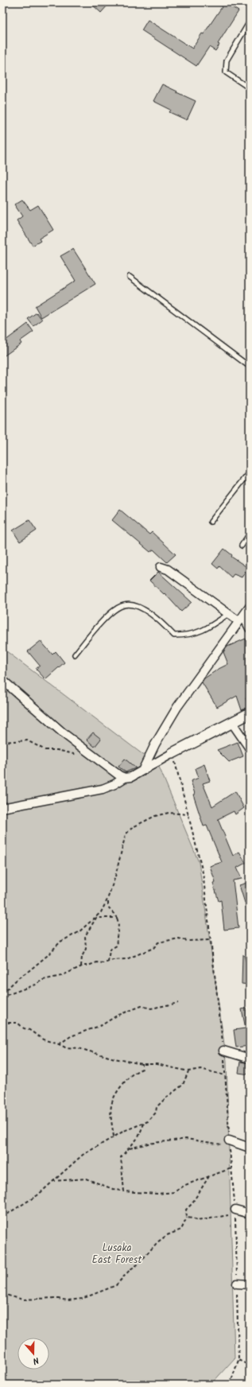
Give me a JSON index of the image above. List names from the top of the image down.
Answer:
{
  "parks": ["Lusaka East Forest"],
  "north": "bottom"
}
